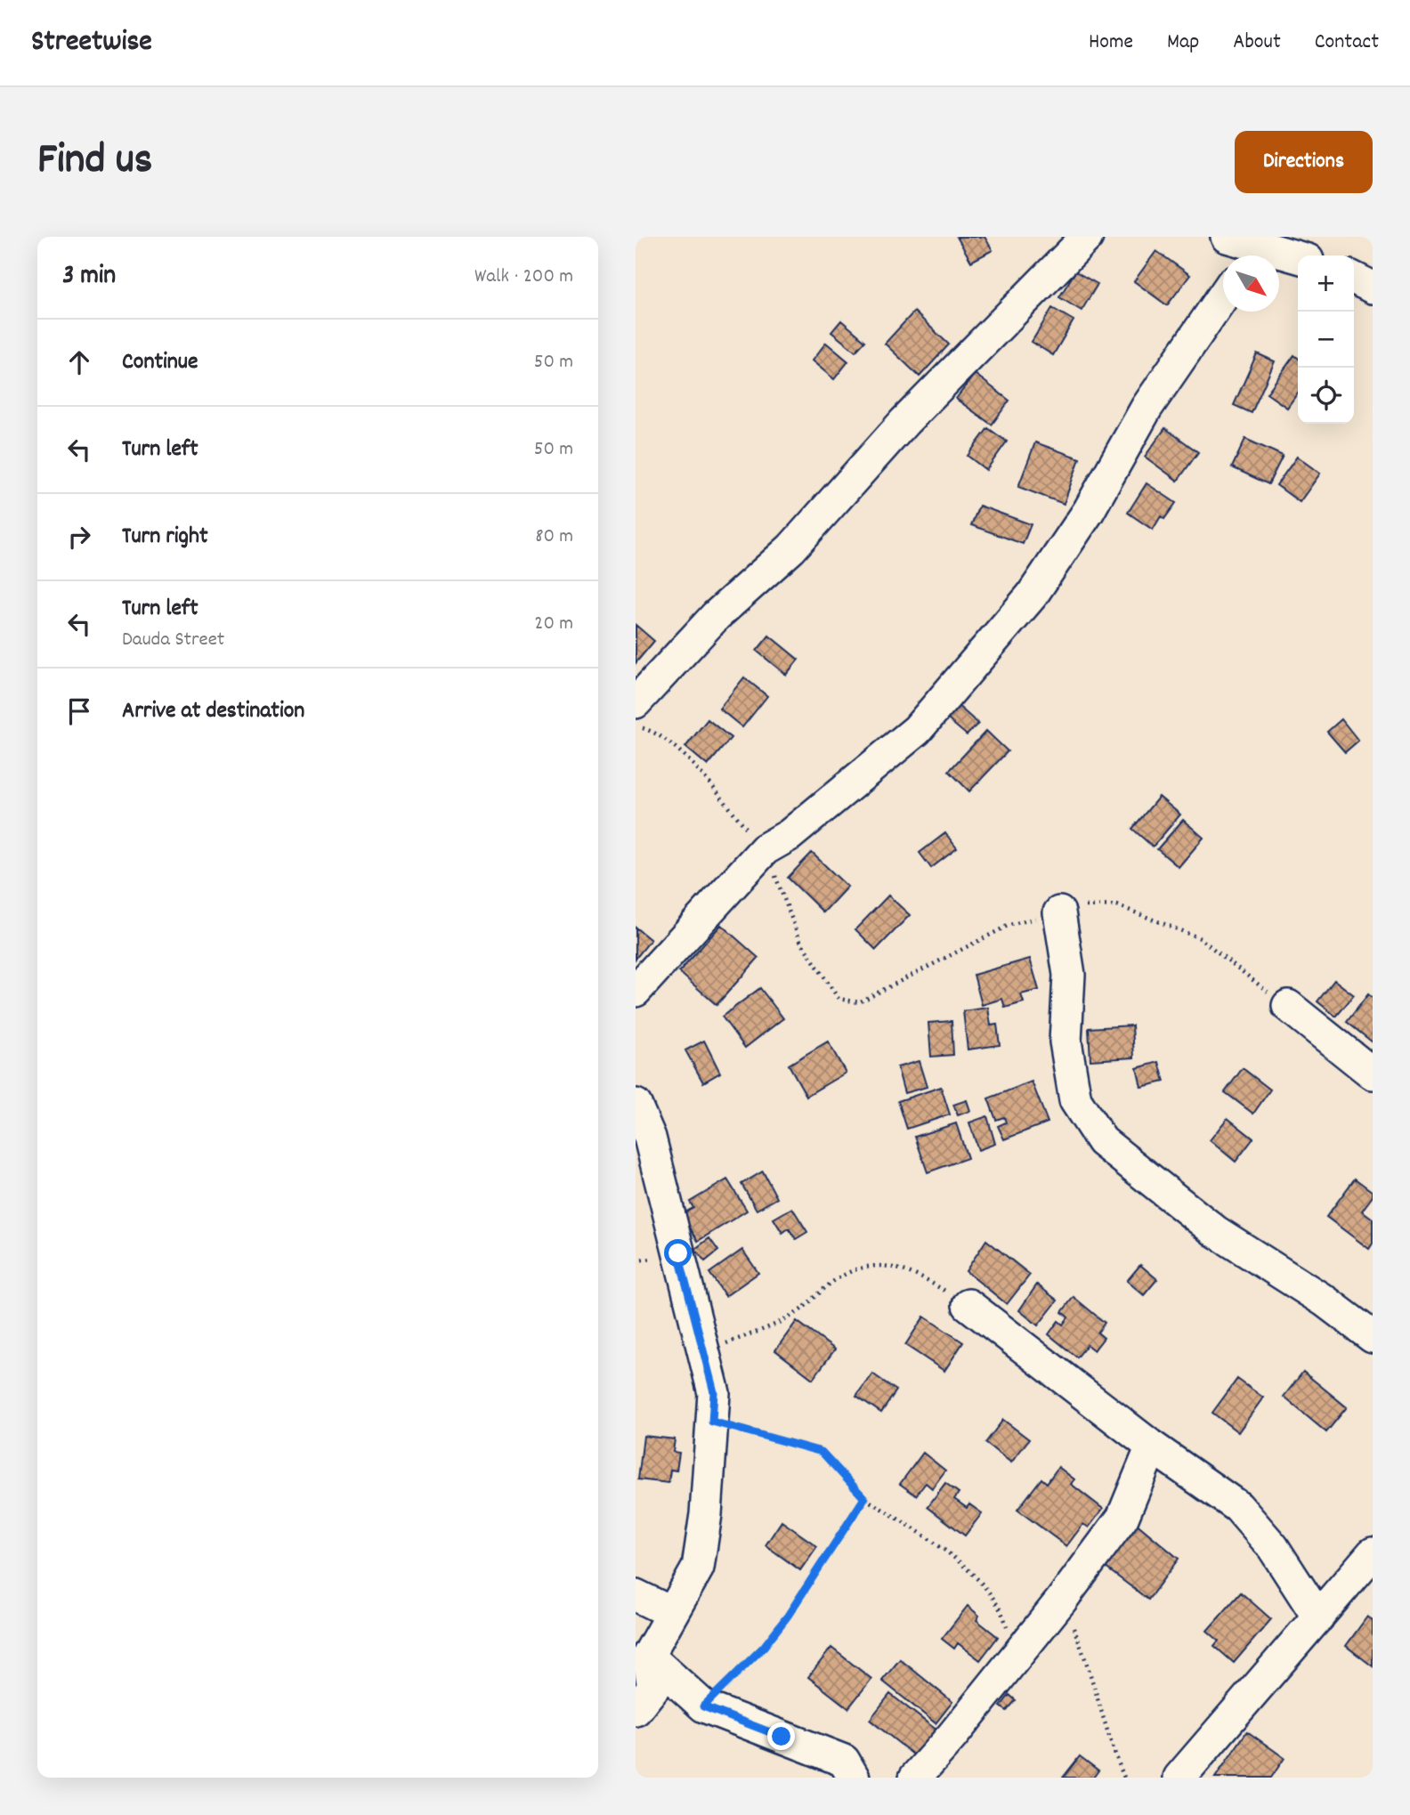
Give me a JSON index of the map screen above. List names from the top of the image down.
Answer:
{
  "north": "bottom right",
  "page": {
    "header": "Streetwise",
    "nav": [
      "Home",
      "Map",
      "About",
      "Contact"
    ],
    "title": "Find us",
    "buttons": "Directions",
    "heading": ["3 min", "Walk · 200 m"],
    "map_buttons": ["+", "−"],
    "list": [
      ["Continue", "50 m"],
      ["Turn left", "50 m"],
      ["Turn right", "80 m"],
      ["Turn left", "Dauda Street", "20 m"],
      "Arrive at destination"
    ]
  }
}
